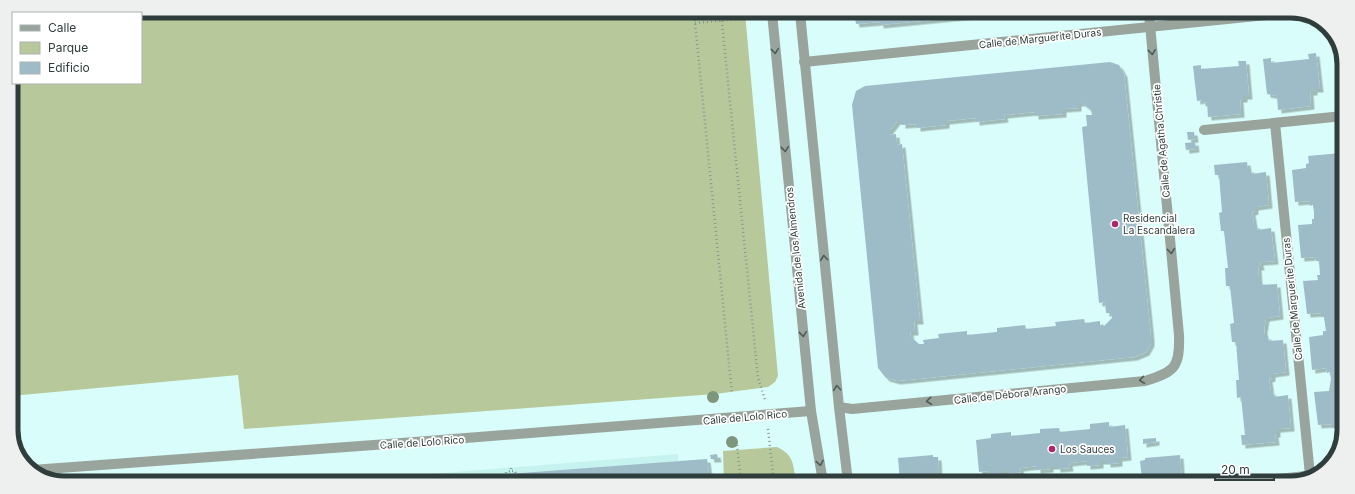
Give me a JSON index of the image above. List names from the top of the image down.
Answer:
{
  "streets": {
    "street": [
      "Calle de Marguerite Duras",
      "Calle de Agatha Christie",
      "Avenida de los Almendros",
      "Calle de Débora Arango",
      "Calle de Lolo Rico"
    ]
  },
  "crossings": [
    ["Calle de Marguerite Duras", "Calle de Agatha Christie"],
    ["Calle de Agatha Christie", "Calle de Débora Arango"],
    ["Avenida de los Almendros", "Calle de Lolo Rico"]
  ],
  "one_way": ["Calle de Agatha Christie", "Calle de Débora Arango"],
  "places": ["Residencial La Escandalera", "Los Sauces"],
  "legend": ["Calle", "Parque", "Edificio"],
  "scale_bar": "20 m"
}
